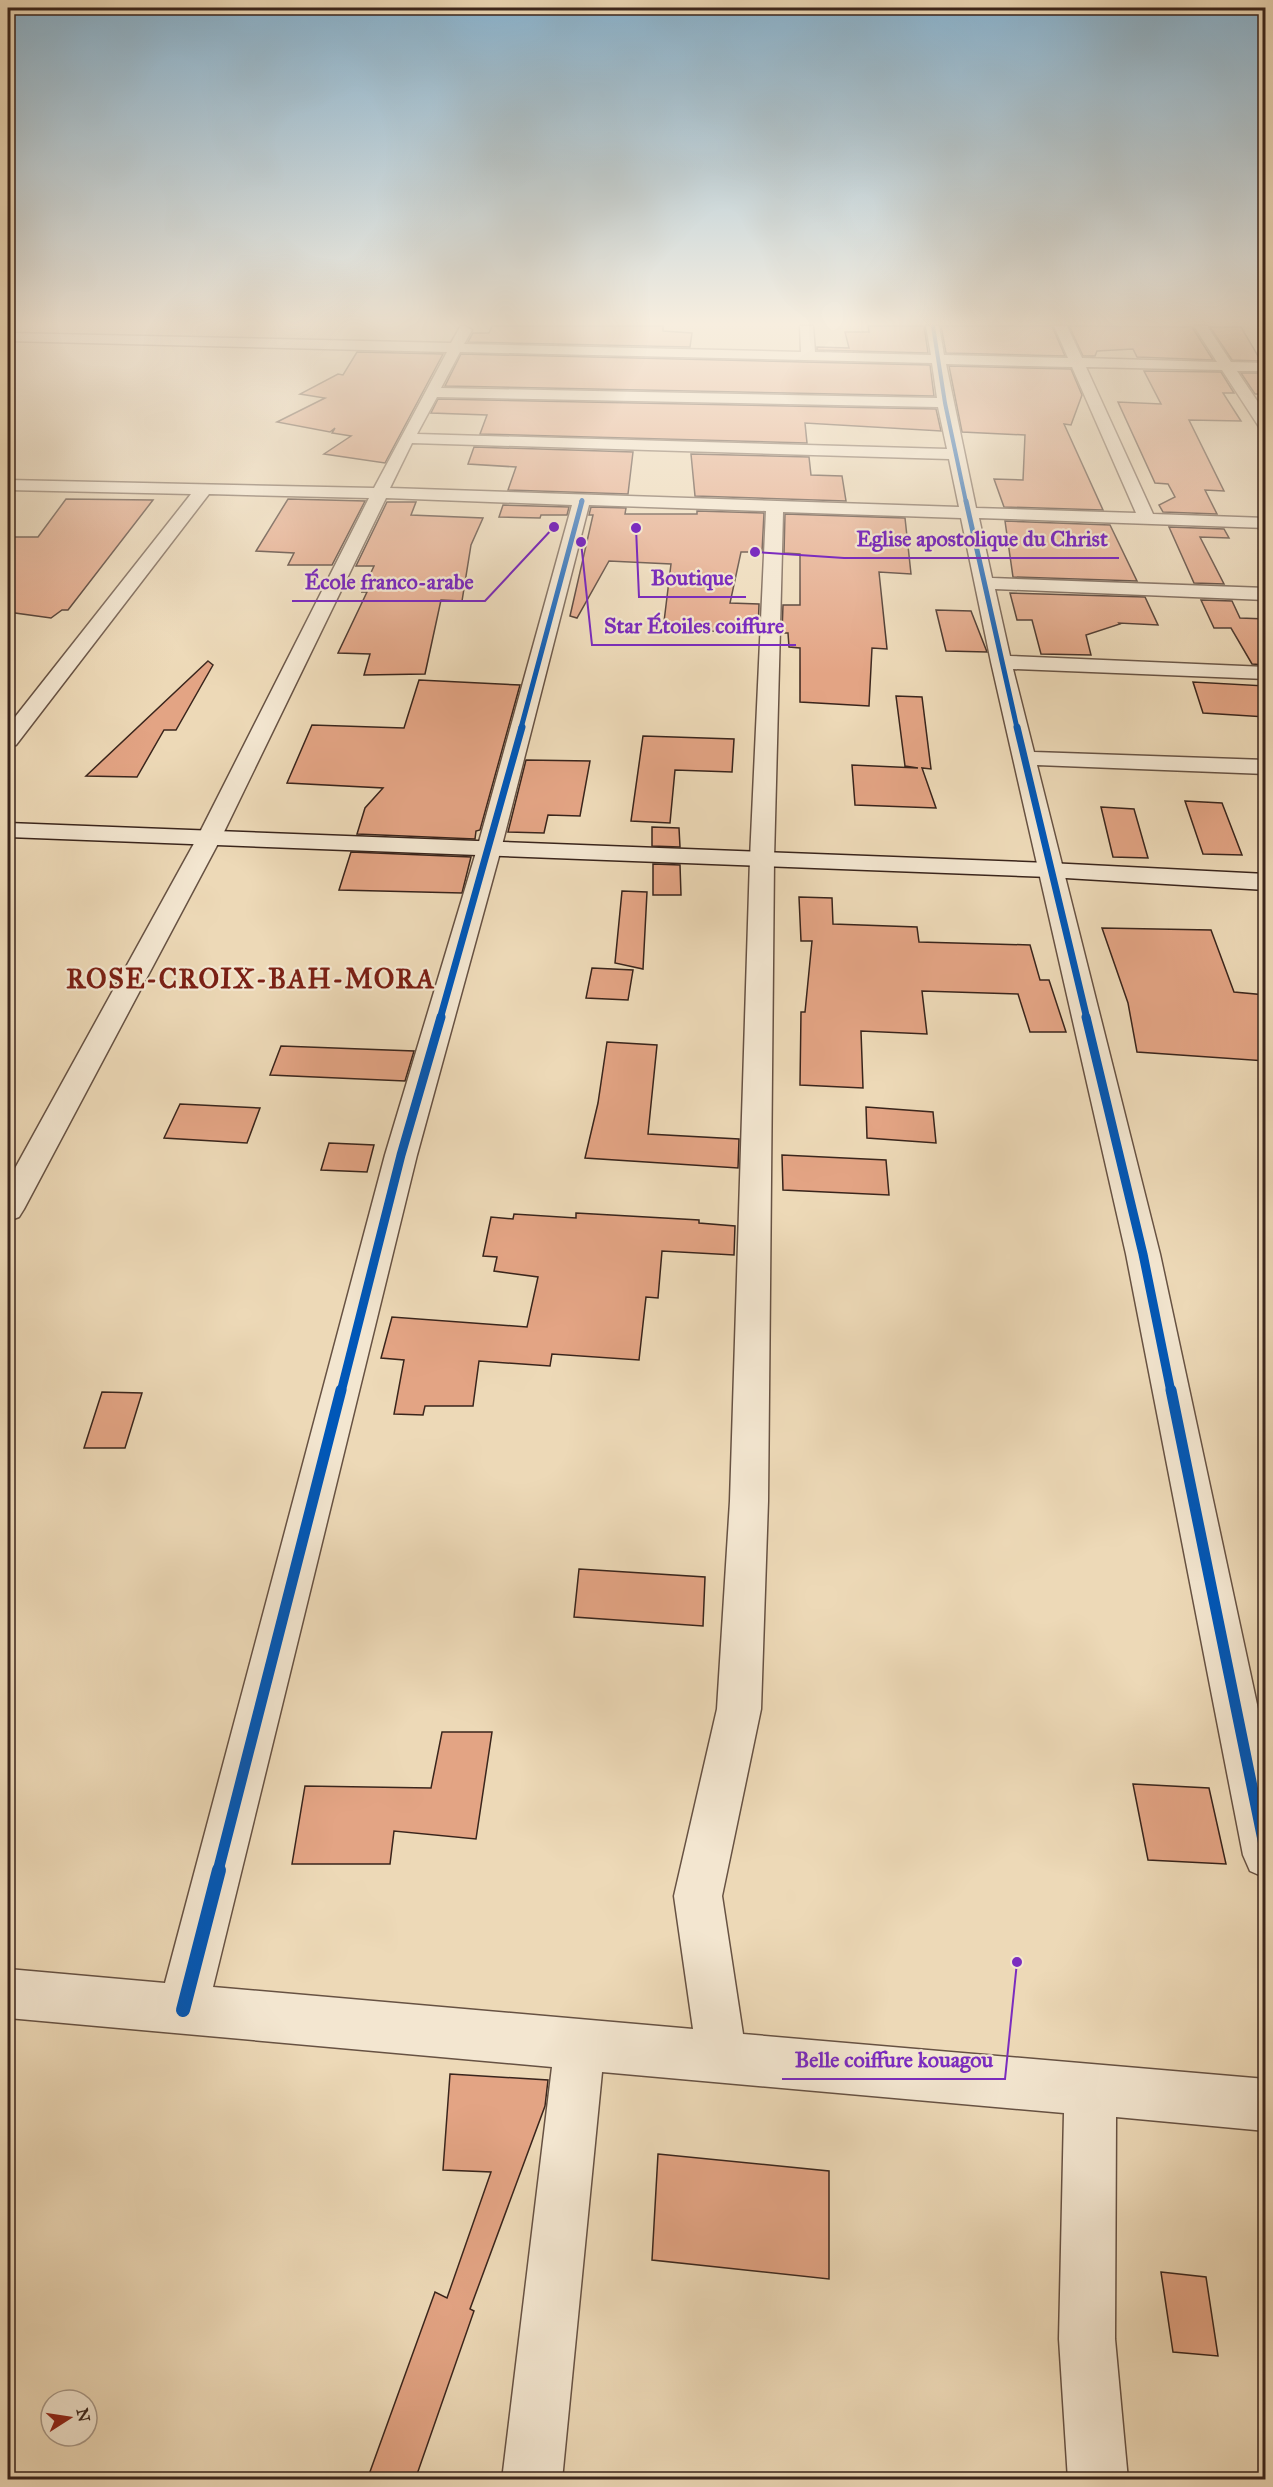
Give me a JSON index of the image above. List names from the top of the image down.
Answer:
{
  "districts": ["ROSE-CROIX-BAH-MORA"],
  "places": [
    "École franco-arabe",
    "Boutique",
    "Star Étoiles coiffure",
    "Eglise apostolique du Christ",
    "Belle coiffure kouagou"
  ],
  "north": "right"
}
